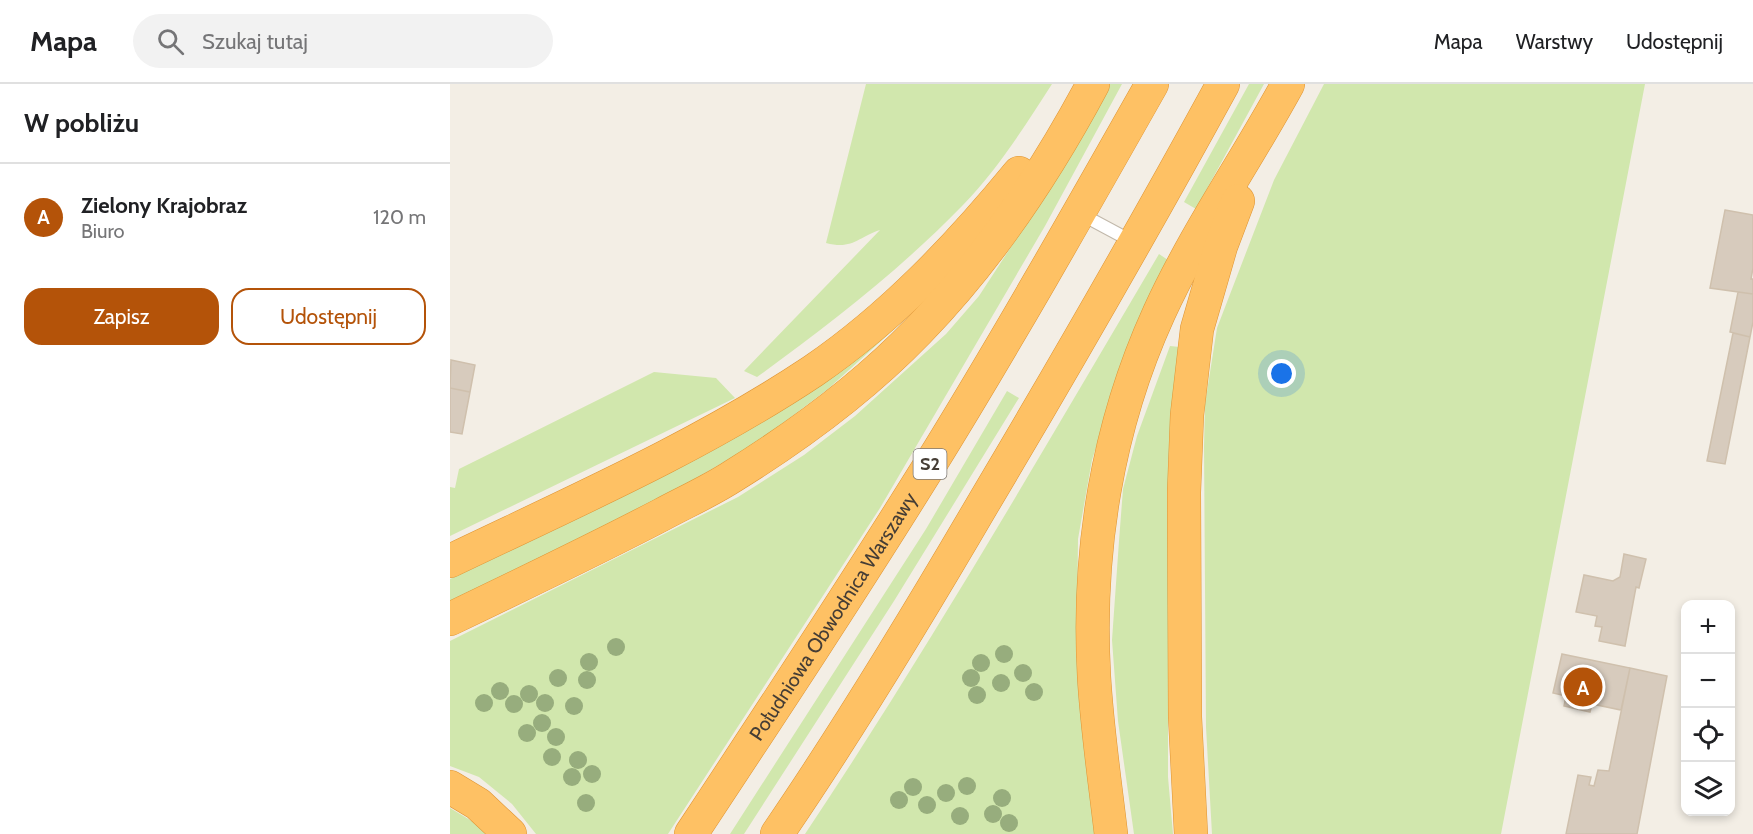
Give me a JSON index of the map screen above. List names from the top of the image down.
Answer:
{
  "streets": {
    "highway": ["S2", "Południowa Obwodnica Warszawy"]
  },
  "page": {
    "header": "Mapa",
    "search": "Szukaj tutaj",
    "nav": ["Mapa", "Warstwy", "Udostępnij"],
    "heading": "W pobliżu",
    "list": [
      {
        "mark": "A",
        "name": "Zielony Krajobraz",
        "note": "Biuro",
        "value": "120 m"
      }
    ],
    "buttons": ["Zapisz", "Udostępnij"],
    "map_buttons": ["+", "−"],
    "pins": "A"
  }
}
